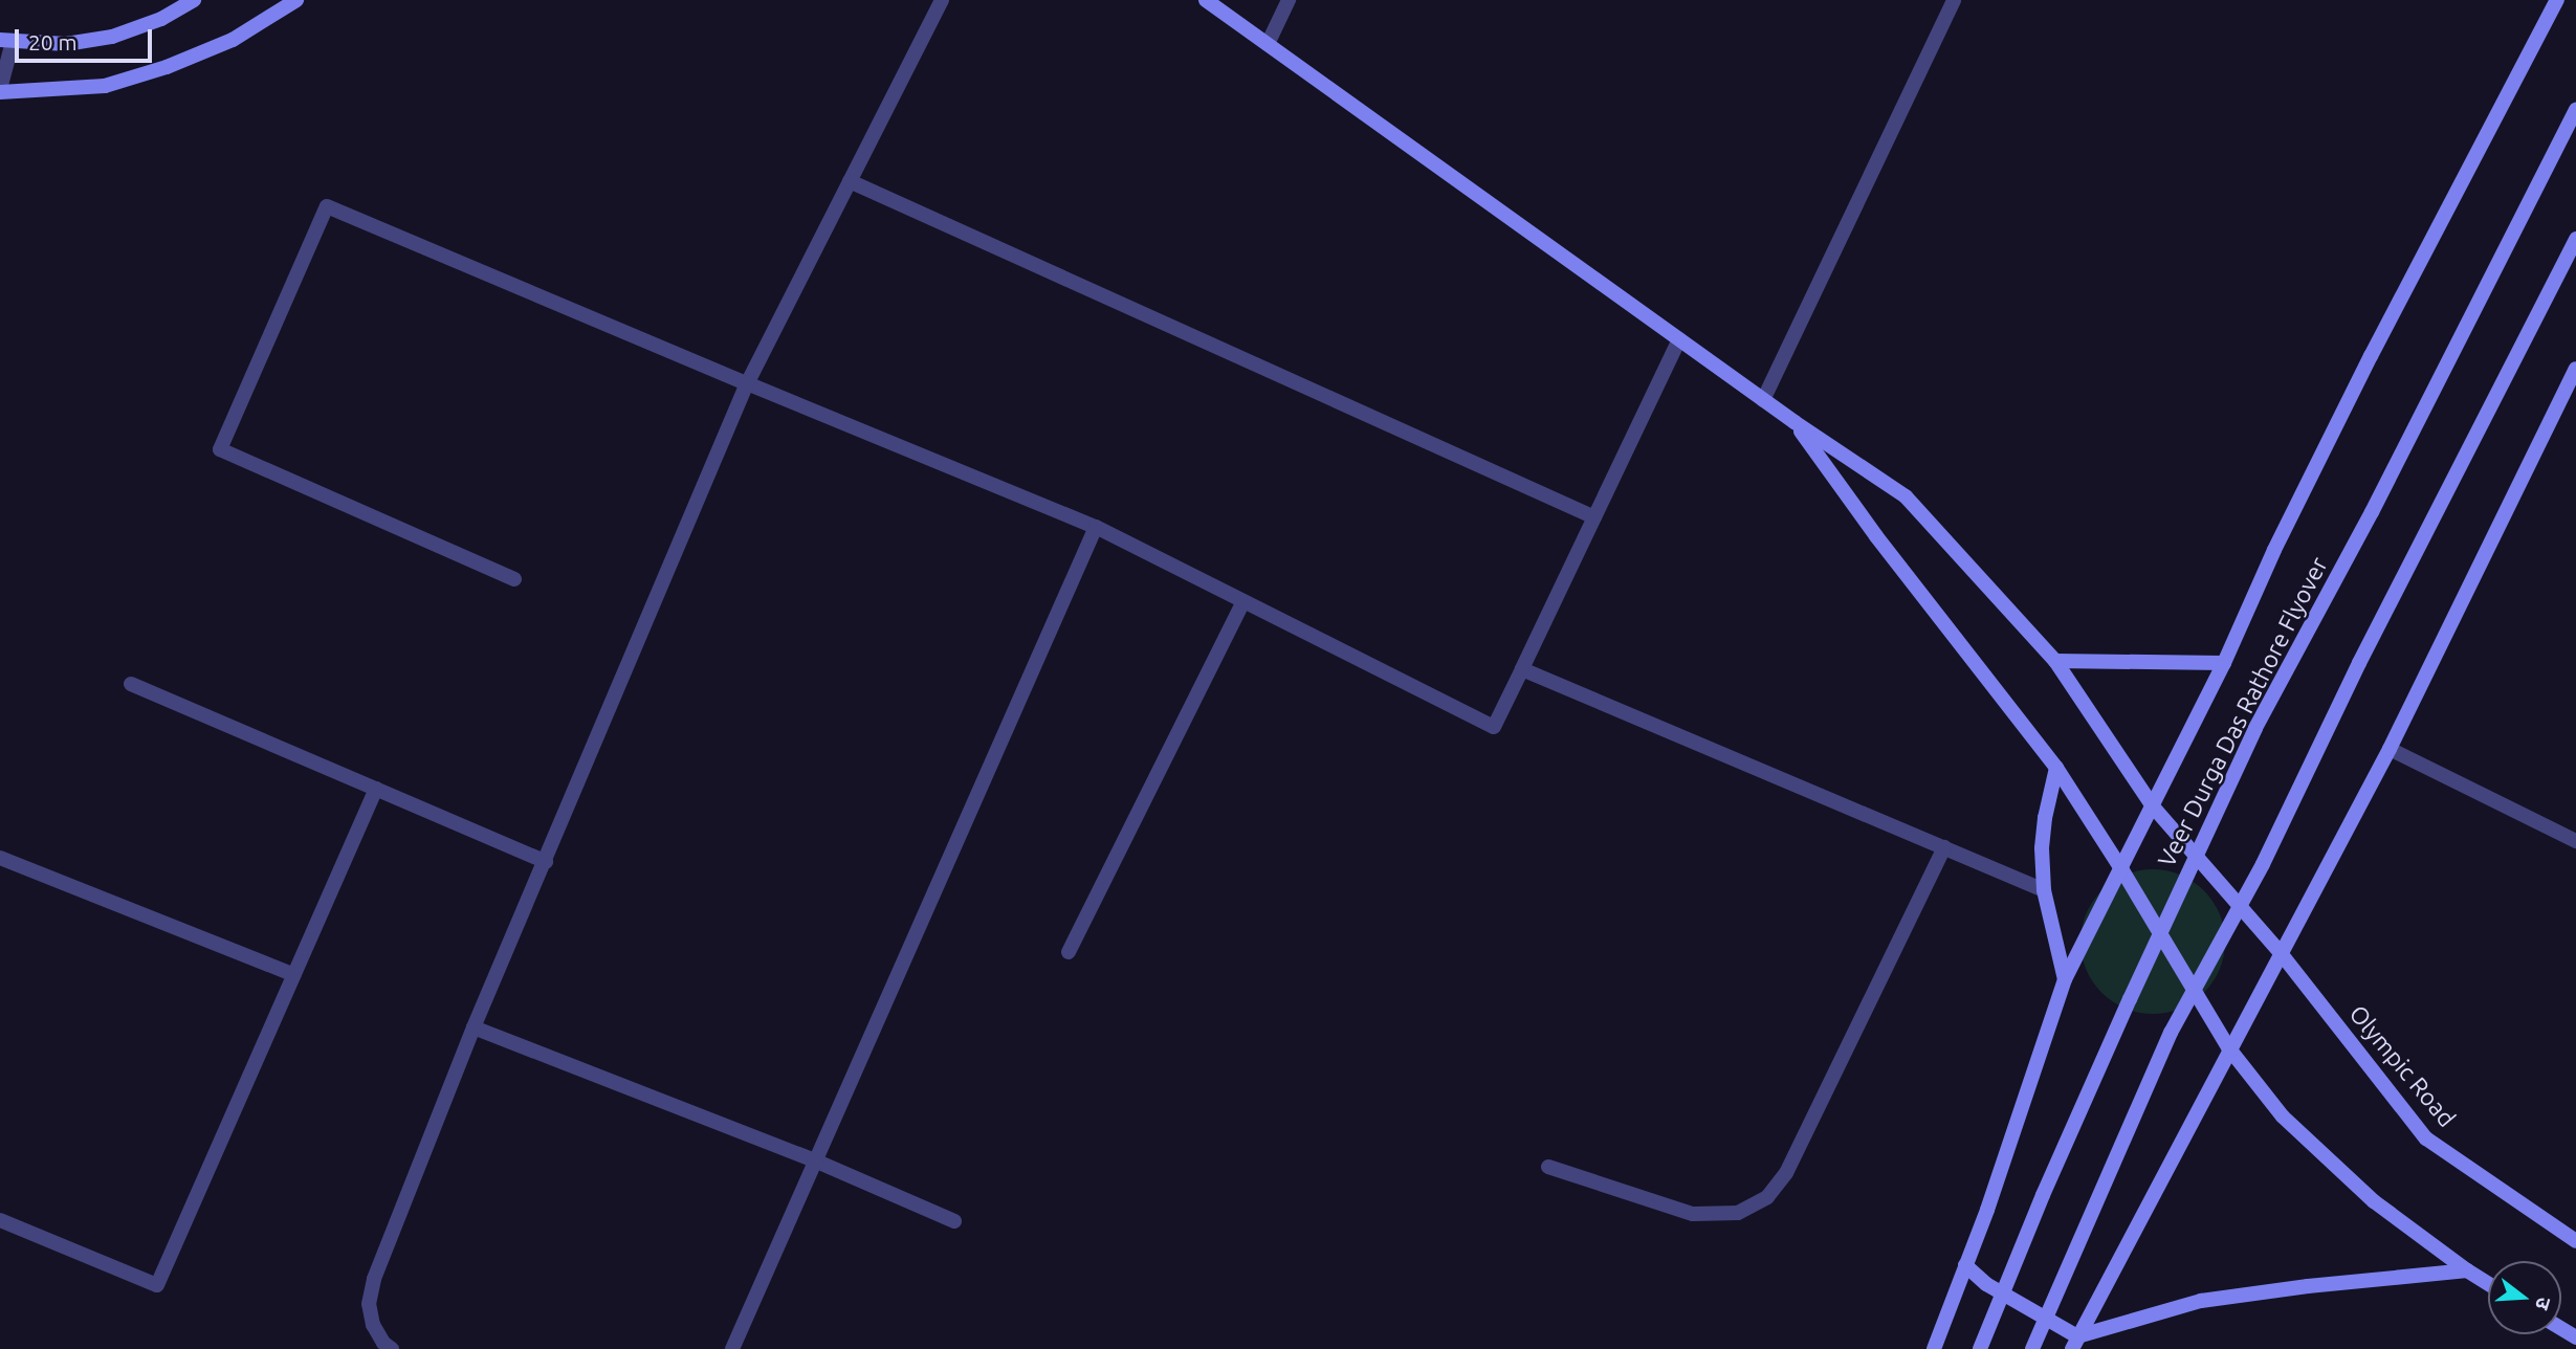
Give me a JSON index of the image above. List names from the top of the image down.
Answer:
{
  "streets": {
    "street": ["Veer Durga Das Rathore Flyover", "Olympic Road"]
  },
  "scale_bar": "20 m",
  "north": "right"
}
